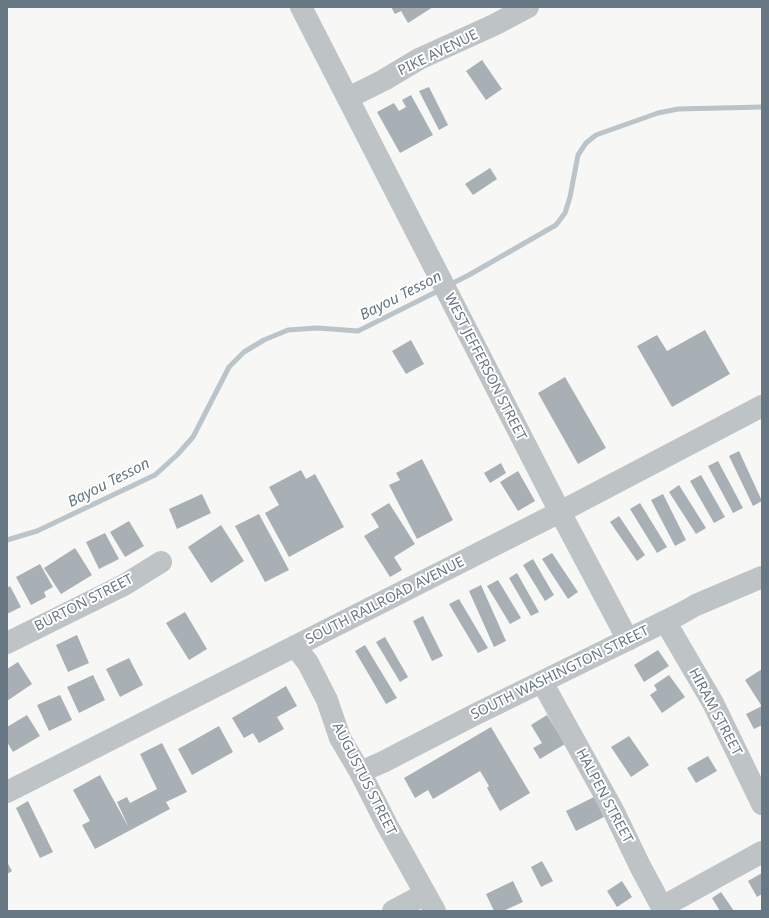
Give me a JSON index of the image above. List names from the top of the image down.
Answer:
{
  "streets": {
    "street": [
      "PIKE AVENUE",
      "WEST JEFFERSON STREET",
      "SOUTH RAILROAD AVENUE",
      "BURTON STREET",
      "SOUTH WASHINGTON STREET",
      "HIRAM STREET",
      "AUGUSTUS STREET",
      "HALPEN STREET"
    ]
  },
  "crossings": [
    ["PIKE AVENUE", "WEST JEFFERSON STREET"],
    ["WEST JEFFERSON STREET", "SOUTH RAILROAD AVENUE"],
    ["WEST JEFFERSON STREET", "SOUTH WASHINGTON STREET"],
    ["SOUTH RAILROAD AVENUE", "AUGUSTUS STREET"],
    ["SOUTH WASHINGTON STREET", "HIRAM STREET"],
    ["SOUTH WASHINGTON STREET", "AUGUSTUS STREET"],
    ["SOUTH WASHINGTON STREET", "HALPEN STREET"]
  ],
  "water": ["Bayou Tesson"]
}
